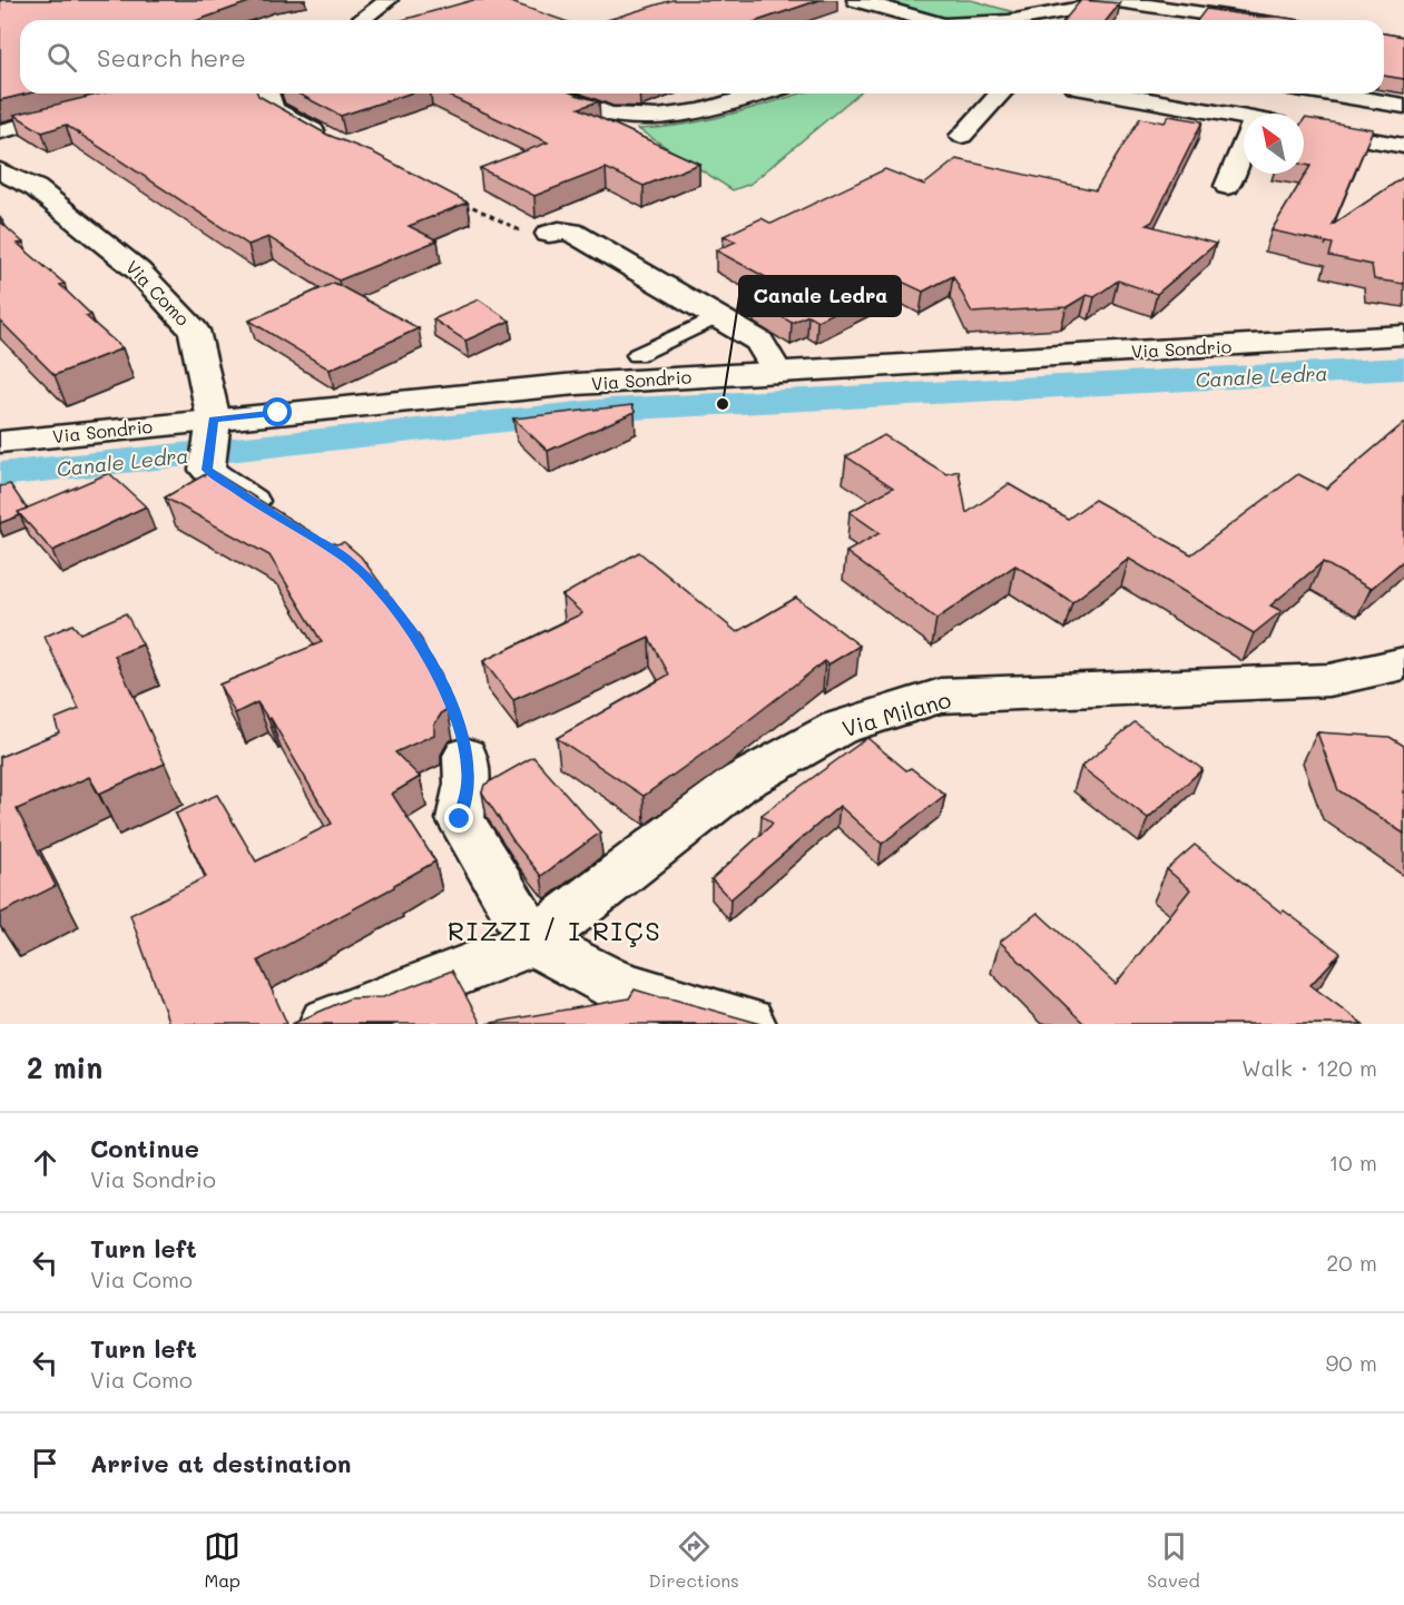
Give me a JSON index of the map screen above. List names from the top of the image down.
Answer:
{
  "streets": {
    "street": ["Via Como", "Via Sondrio", "Via Milano"]
  },
  "crossings": [
    ["Via Como", "Via Sondrio"]
  ],
  "districts": ["RIZZI / I RIÇS"],
  "water": ["Canale Ledra"],
  "places": ["Canale Ledra"],
  "north": "top left",
  "page": {
    "search": "Search here",
    "heading": ["2 min", "Walk · 120 m"],
    "list": [
      ["Continue", "Via Sondrio", "10 m"],
      ["Turn left", "Via Como", "20 m"],
      ["Turn left", "Via Como", "90 m"],
      "Arrive at destination"
    ],
    "nav": ["Map", "Directions", "Saved"]
  }
}
